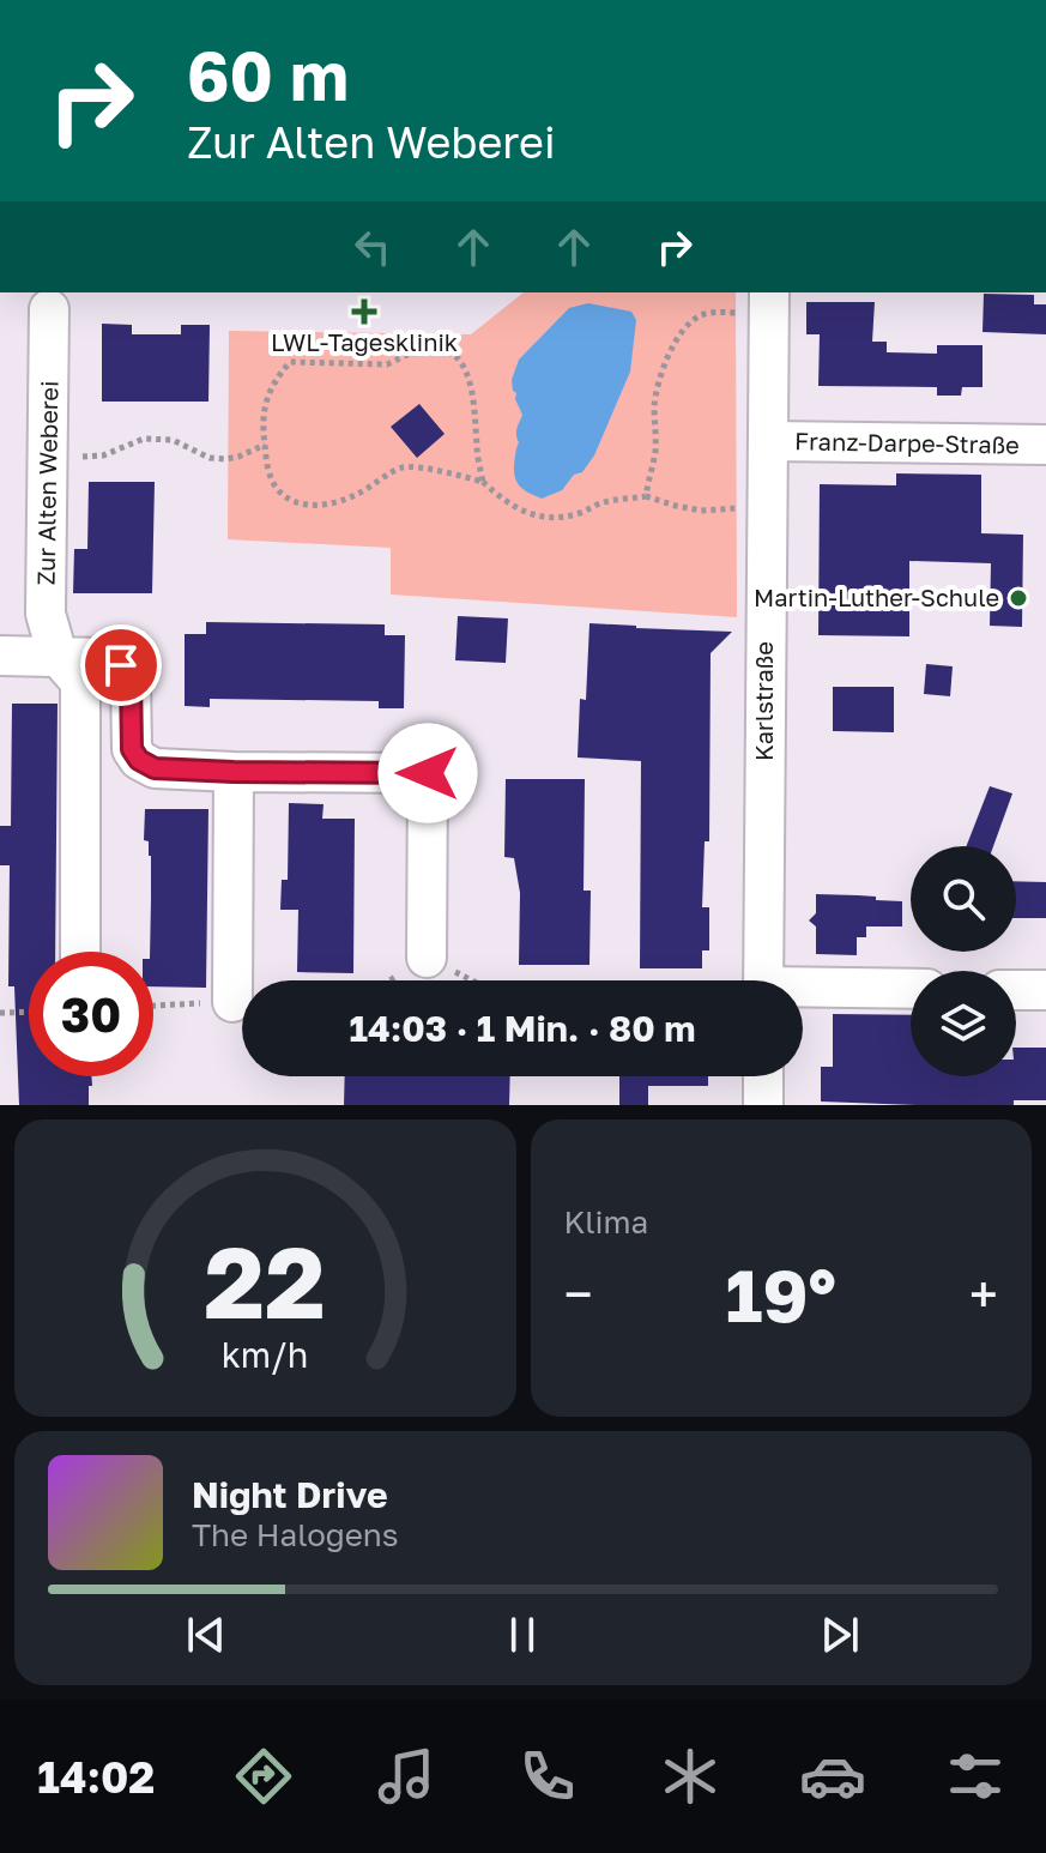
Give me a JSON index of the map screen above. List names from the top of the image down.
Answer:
{
  "streets": {
    "street": ["Franz-Darpe-Straße", "Zur Alten Weberei", "Karlstraße"]
  },
  "crossings": [
    ["Franz-Darpe-Straße", "Karlstraße"]
  ],
  "places": {
    "health": ["LWL-Tagesklinik"],
    "other": ["Martin-Luther-Schule"]
  },
  "page": {
    "turn": ["60 m", "Zur Alten Weberei"],
    "limit": "30",
    "trip": "14:03 · 1 Min. · 80 m",
    "tile": "Klima",
    "heat": ["−", "19°", "+"],
    "song": ["Night Drive", "The Halogens"],
    "tabs": "14:02",
    "gauge": ["22", "km/h"]
  }
}
